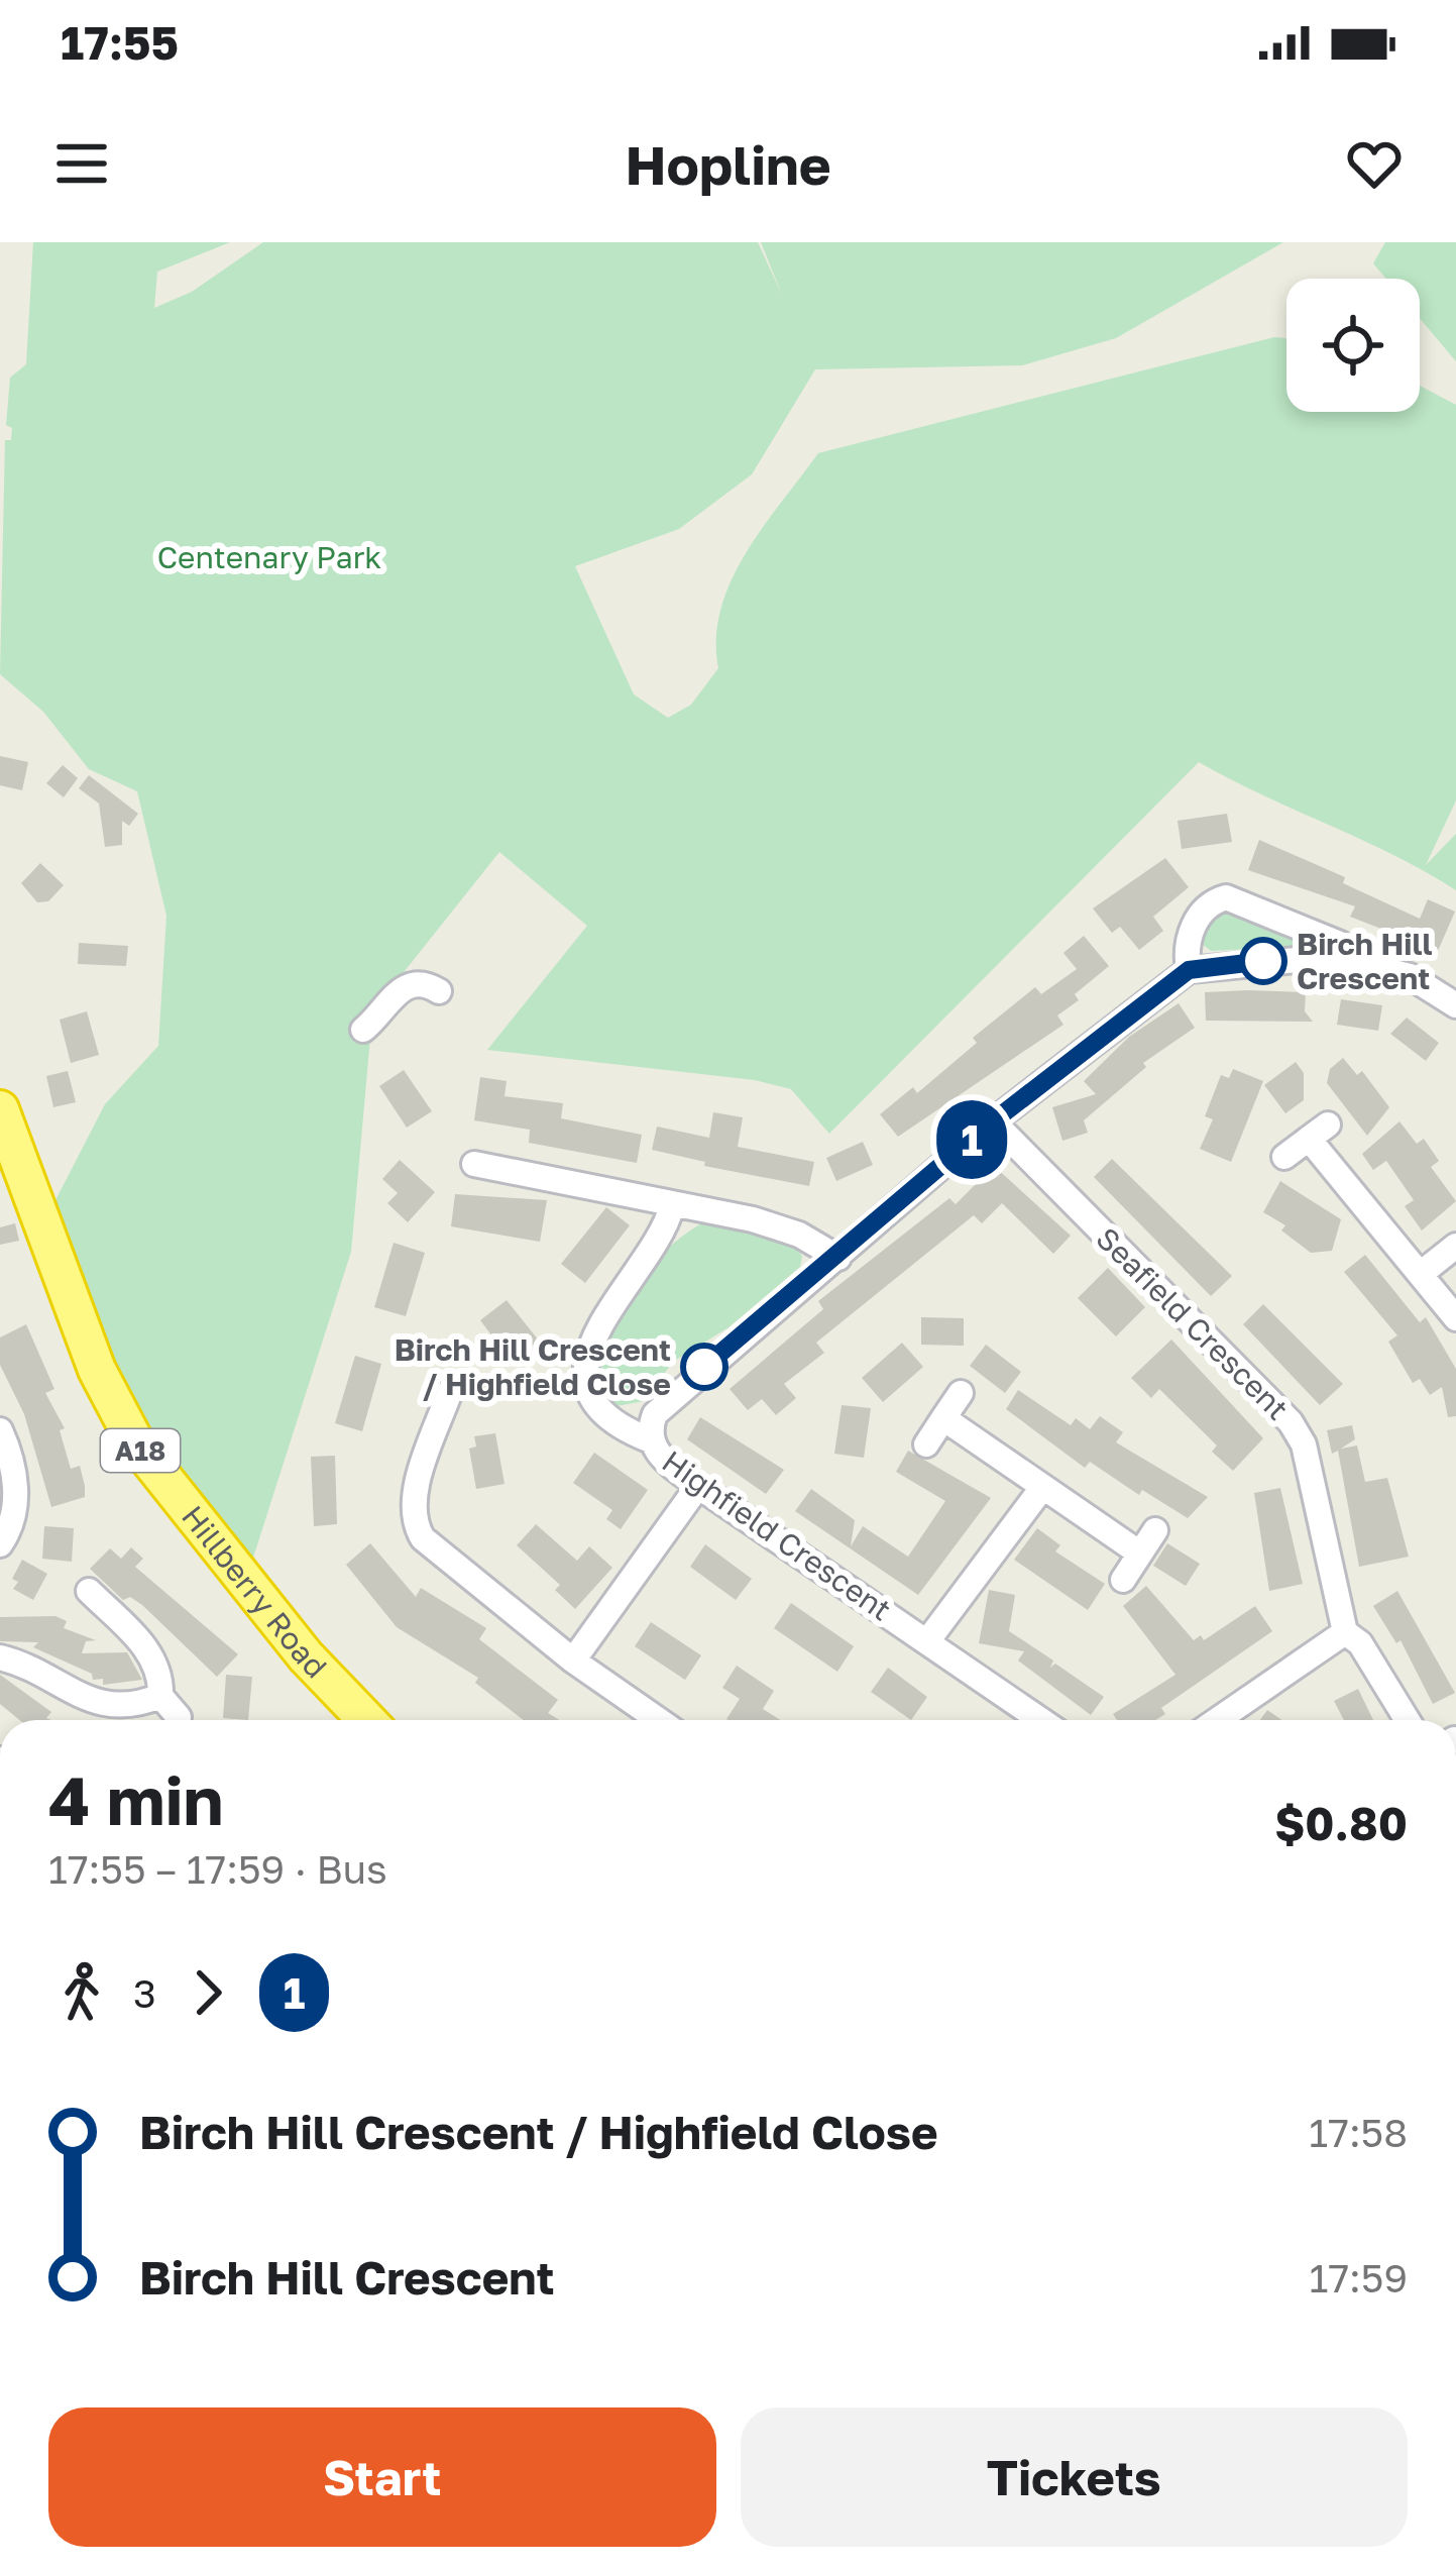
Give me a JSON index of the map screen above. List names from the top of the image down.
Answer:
{
  "streets": {
    "highway": ["A18", "Hillberry Road"],
    "street": ["Seafield Crescent", "Highfield Crescent"]
  },
  "crossings": [
    ["Seafield Crescent", "Highfield Crescent"]
  ],
  "parks": ["Centenary Park"],
  "places": ["Birch Hill Crescent", "Birch Hill Crescent / Highfield Close"],
  "lines": ["bus line 1"],
  "page": {
    "status": "17:55",
    "header": "Hopline",
    "on_map": "1",
    "heading": ["4 min", "17:55 – 17:59 · Bus", "$0.80"],
    "legs": ["3", "1"],
    "list": [
      {
        "name": "Birch Hill Crescent / Highfield Close",
        "value": "17:58"
      },
      {
        "name": "Birch Hill Crescent",
        "value": "17:59"
      }
    ],
    "buttons": ["Start", "Tickets"]
  }
}
